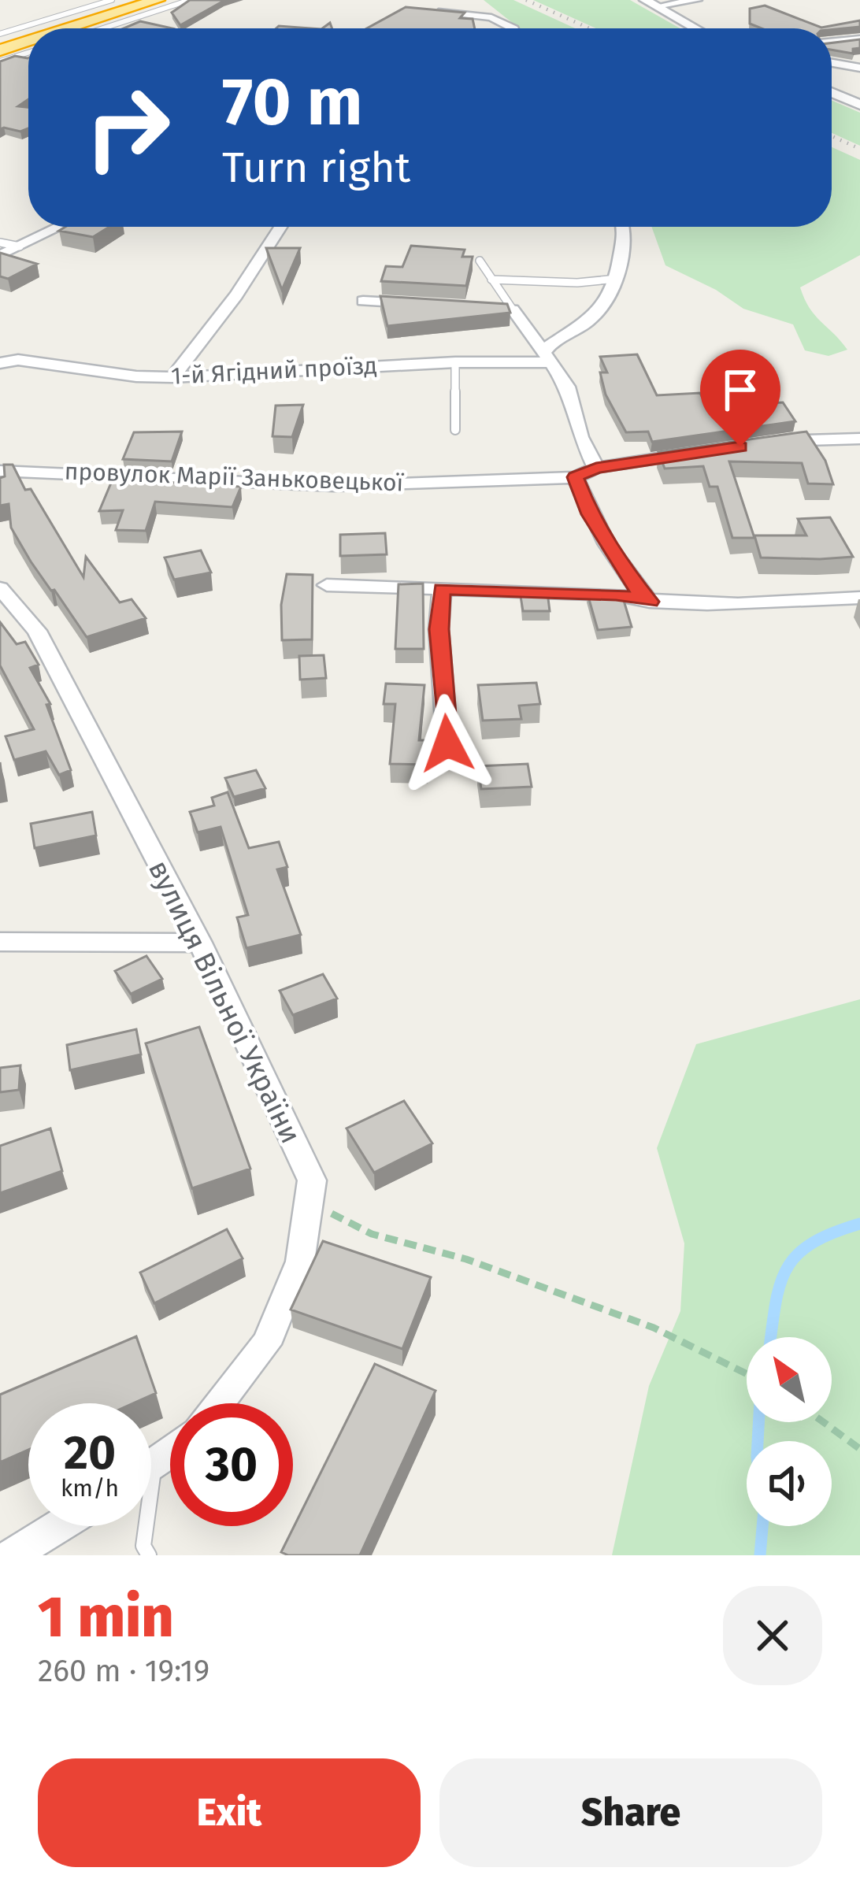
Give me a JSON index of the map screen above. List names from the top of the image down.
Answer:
{
  "streets": {
    "street": ["1-й Ягідний проїзд", "провулок Марії Заньковецької", "вулиця Вільної України"]
  },
  "north": "top left",
  "page": {
    "turn": ["70 m", "Turn right"],
    "speed": "20 km/h",
    "limit": "30",
    "heading": ["1 min", "260 m · 19:19"],
    "buttons": ["Exit", "Share"]
  }
}
